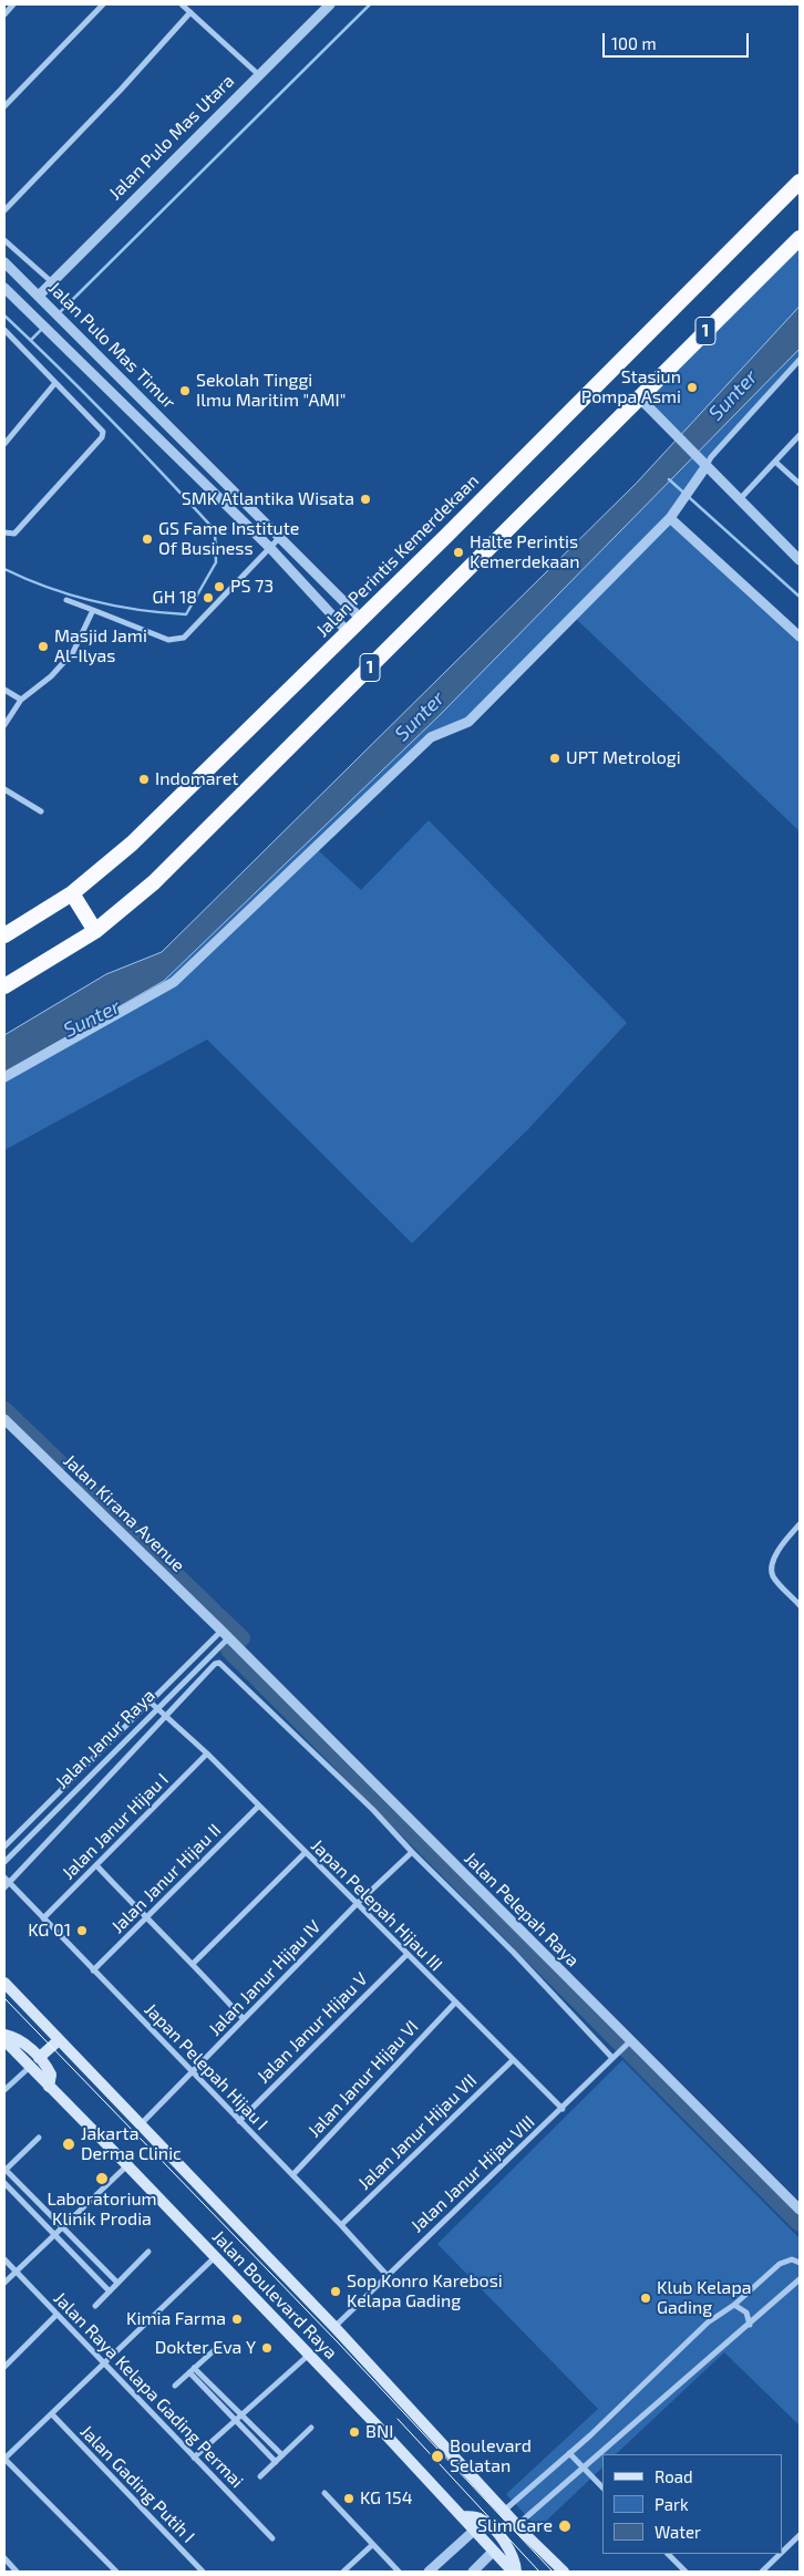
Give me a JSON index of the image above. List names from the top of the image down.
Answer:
{
  "streets": {
    "highway": ["1", "Jalan Perintis Kemerdekaan"],
    "main road": ["Jalan Boulevard Raya"],
    "street": [
      "Jalan Pulo Mas Utara",
      "Jalan Pulo Mas Timur",
      "Jalan Kirana Avenue",
      "Jalan Janur Raya",
      "Jalan Janur Hijau I",
      "Jalan Janur Hijau II",
      "Japan Pelepah Hijau III",
      "Jalan Pelepah Raya",
      "Jalan Janur Hijau IV",
      "Jalan Janur Hijau V",
      "Japan Pelepah Hijau I",
      "Jalan Janur Hijau VI",
      "Jalan Janur Hijau VII",
      "Jalan Janur Hijau VIII",
      "Jalan Raya Kelapa Gading Permai",
      "Jalan Gading Putih I"
    ]
  },
  "crossings": [
    ["Jalan Pulo Mas Utara", "Jalan Pulo Mas Timur"],
    ["Jalan Pulo Mas Timur", "Jalan Perintis Kemerdekaan"],
    ["Jalan Kirana Avenue", "Jalan Janur Raya"],
    ["Jalan Kirana Avenue", "Jalan Pelepah Raya"],
    ["Jalan Janur Raya", "Japan Pelepah Hijau III"],
    ["Jalan Janur Raya", "Jalan Pelepah Raya"],
    ["Jalan Janur Hijau I", "Japan Pelepah Hijau III"],
    ["Jalan Janur Hijau I", "Japan Pelepah Hijau I"],
    ["Jalan Janur Hijau II", "Japan Pelepah Hijau III"],
    ["Jalan Janur Hijau II", "Japan Pelepah Hijau I"],
    ["Japan Pelepah Hijau III", "Jalan Pelepah Raya"],
    ["Japan Pelepah Hijau III", "Jalan Janur Hijau IV"],
    ["Japan Pelepah Hijau III", "Jalan Janur Hijau V"],
    ["Japan Pelepah Hijau III", "Jalan Janur Hijau VI"],
    ["Japan Pelepah Hijau III", "Jalan Janur Hijau VII"],
    ["Japan Pelepah Hijau III", "Jalan Janur Hijau VIII"],
    ["Jalan Pelepah Raya", "Jalan Janur Hijau IV"],
    ["Jalan Pelepah Raya", "Jalan Janur Hijau VIII"],
    ["Jalan Janur Hijau IV", "Japan Pelepah Hijau I"],
    ["Jalan Janur Hijau IV", "Jalan Boulevard Raya"],
    ["Jalan Janur Hijau V", "Japan Pelepah Hijau I"],
    ["Japan Pelepah Hijau I", "Jalan Janur Hijau VI"],
    ["Japan Pelepah Hijau I", "Jalan Janur Hijau VII"],
    ["Japan Pelepah Hijau I", "Jalan Janur Hijau VIII"],
    ["Jalan Janur Hijau VIII", "Jalan Boulevard Raya"]
  ],
  "water": ["Sunter"],
  "places": [
    "Stasiun Pompa Asmi",
    "Sekolah Tinggi Ilmu Maritim \"AMI\"",
    "SMK Atlantika Wisata",
    "GS Fame Institute Of Business",
    "Halte Perintis Kemerdekaan",
    "PS 73",
    "GH 18",
    "Masjid Jami Al-Ilyas",
    "UPT Metrologi",
    "Indomaret",
    "KG 01",
    "Jakarta Derma Clinic",
    "Laboratorium Klinik Prodia",
    "Sop Konro Karebosi Kelapa Gading",
    "Klub Kelapa Gading",
    "Kimia Farma",
    "Dokter Eva Y",
    "BNI",
    "Boulevard Selatan",
    "KG 154",
    "Slim Care"
  ],
  "legend": ["Road", "Park", "Water"],
  "scale_bar": "100 m"
}
